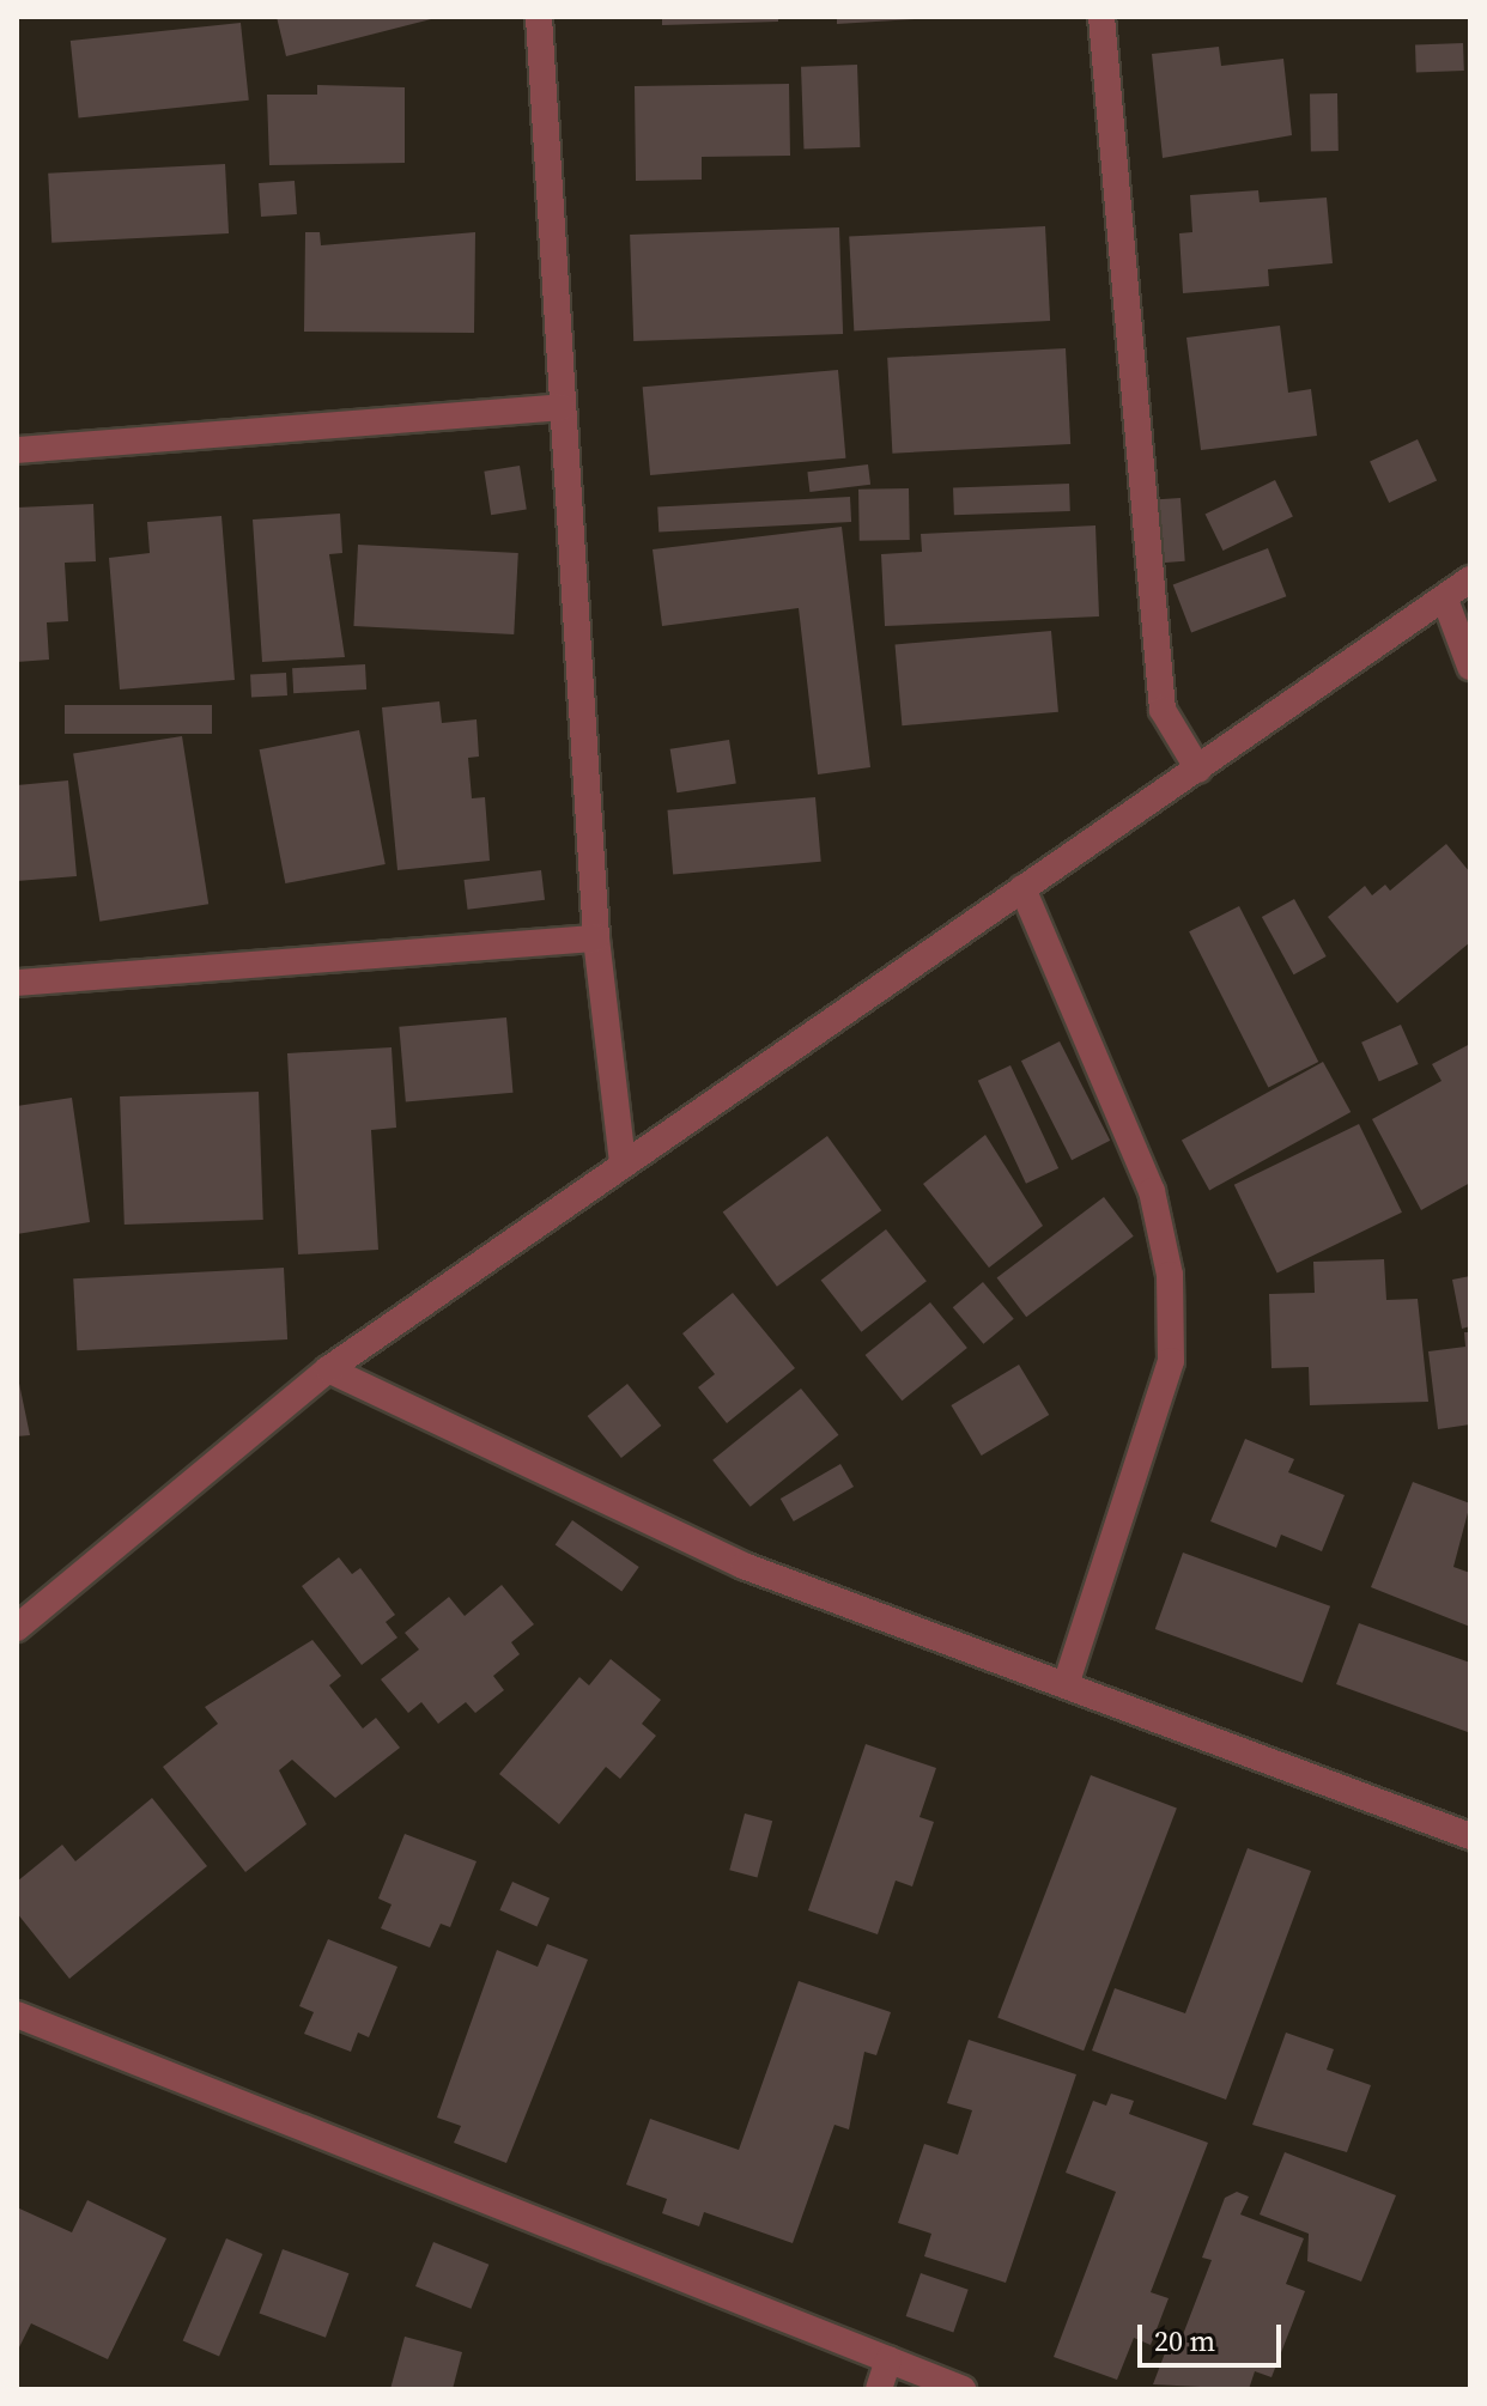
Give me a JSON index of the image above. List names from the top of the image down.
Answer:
{
  "scale_bar": "20 m"
}
